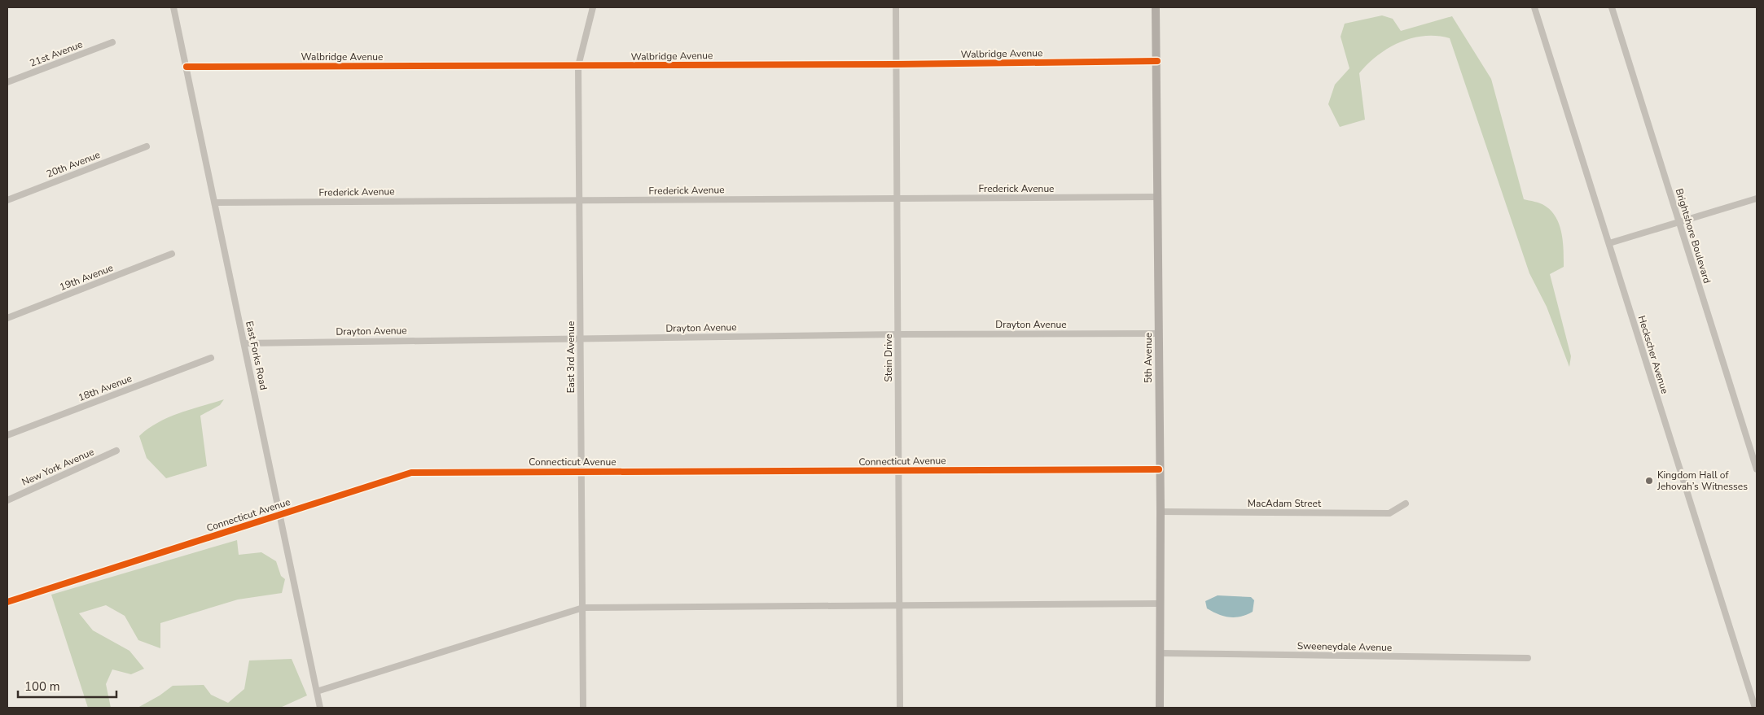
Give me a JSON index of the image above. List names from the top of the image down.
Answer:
{
  "streets": {
    "main road": ["5th Avenue"],
    "street": [
      "21st Avenue",
      "Walbridge Avenue",
      "20th Avenue",
      "Frederick Avenue",
      "Brightshore Boulevard",
      "19th Avenue",
      "Drayton Avenue",
      "Heckscher Avenue",
      "East Forks Road",
      "East 3rd Avenue",
      "Stein Drive",
      "18th Avenue",
      "Connecticut Avenue",
      "New York Avenue",
      "MacAdam Street",
      "Sweeneydale Avenue"
    ]
  },
  "crossings": [
    ["Walbridge Avenue", "East Forks Road"],
    ["Walbridge Avenue", "East 3rd Avenue"],
    ["Walbridge Avenue", "Stein Drive"],
    ["Walbridge Avenue", "5th Avenue"],
    ["Frederick Avenue", "East Forks Road"],
    ["Frederick Avenue", "East 3rd Avenue"],
    ["Frederick Avenue", "Stein Drive"],
    ["Frederick Avenue", "5th Avenue"],
    ["Drayton Avenue", "East Forks Road"],
    ["Drayton Avenue", "East 3rd Avenue"],
    ["Drayton Avenue", "Stein Drive"],
    ["Drayton Avenue", "5th Avenue"],
    ["East Forks Road", "Connecticut Avenue"],
    ["East 3rd Avenue", "Connecticut Avenue"],
    ["Stein Drive", "Connecticut Avenue"],
    ["5th Avenue", "Connecticut Avenue"],
    ["5th Avenue", "MacAdam Street"],
    ["5th Avenue", "Sweeneydale Avenue"]
  ],
  "places": ["Kingdom Hall of Jehovah’s Witnesses"],
  "scale_bar": "100 m"
}
